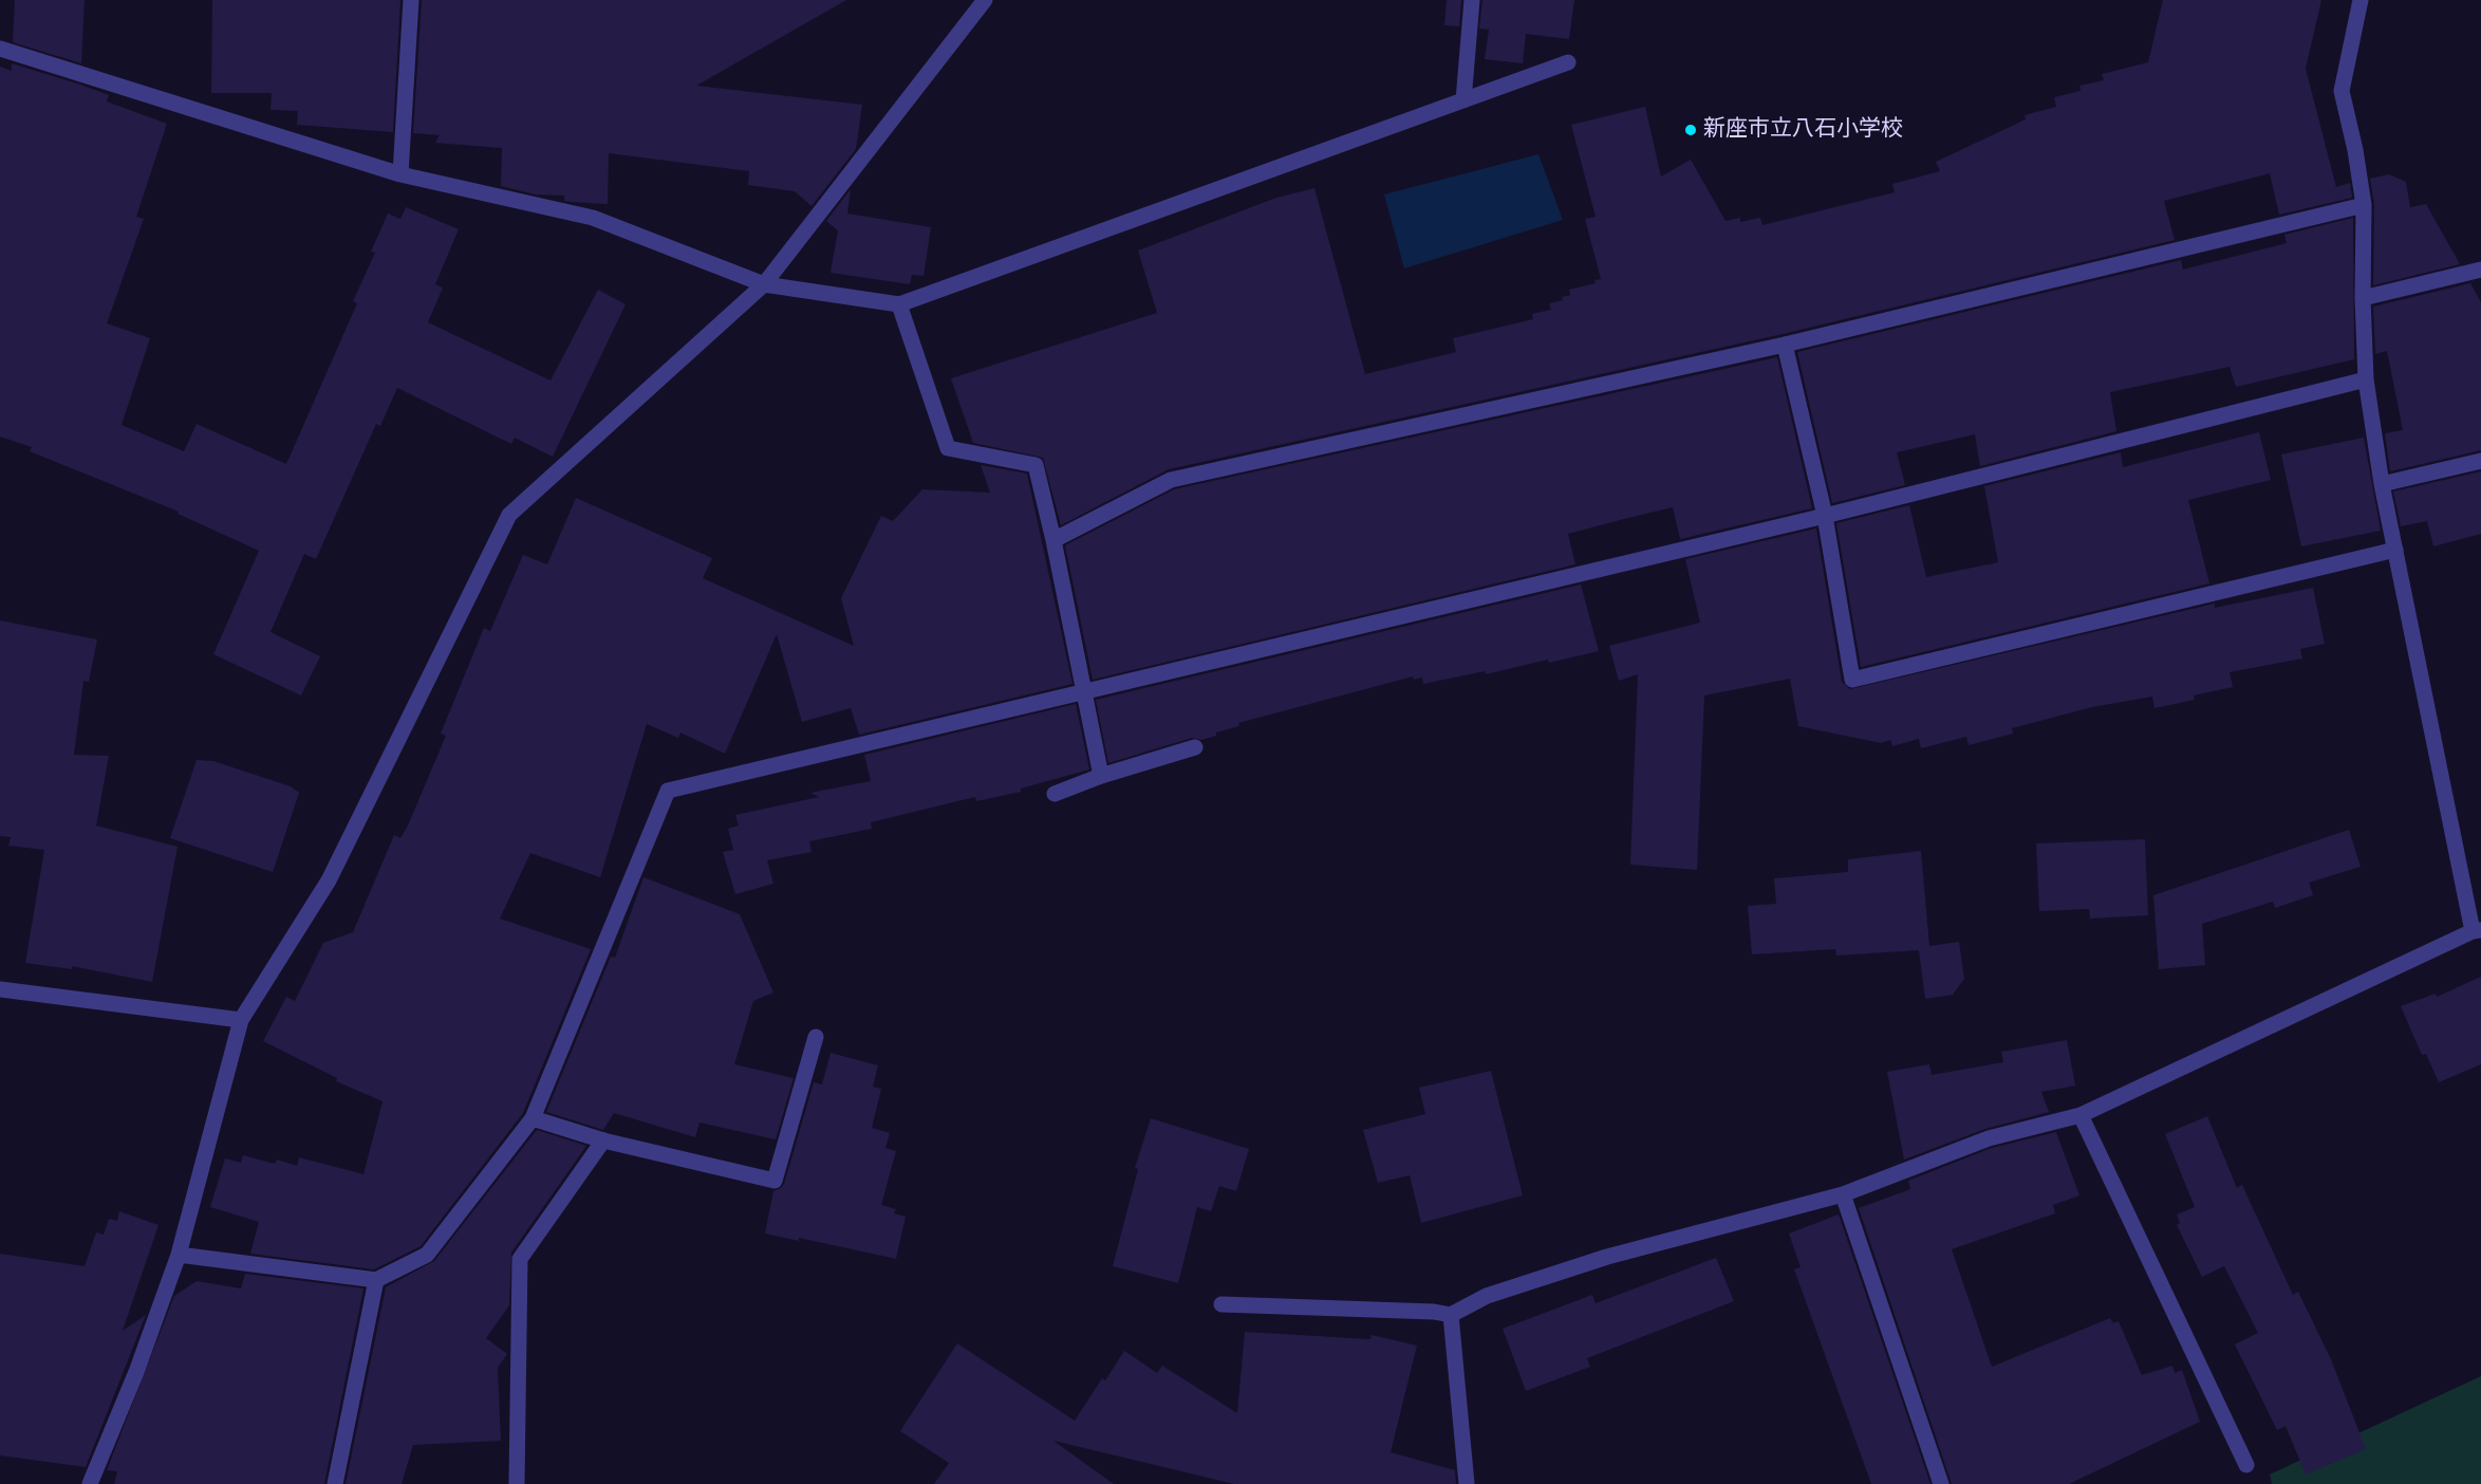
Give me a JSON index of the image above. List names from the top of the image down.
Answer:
{
  "places": ["新座市立八石小学校"]
}
